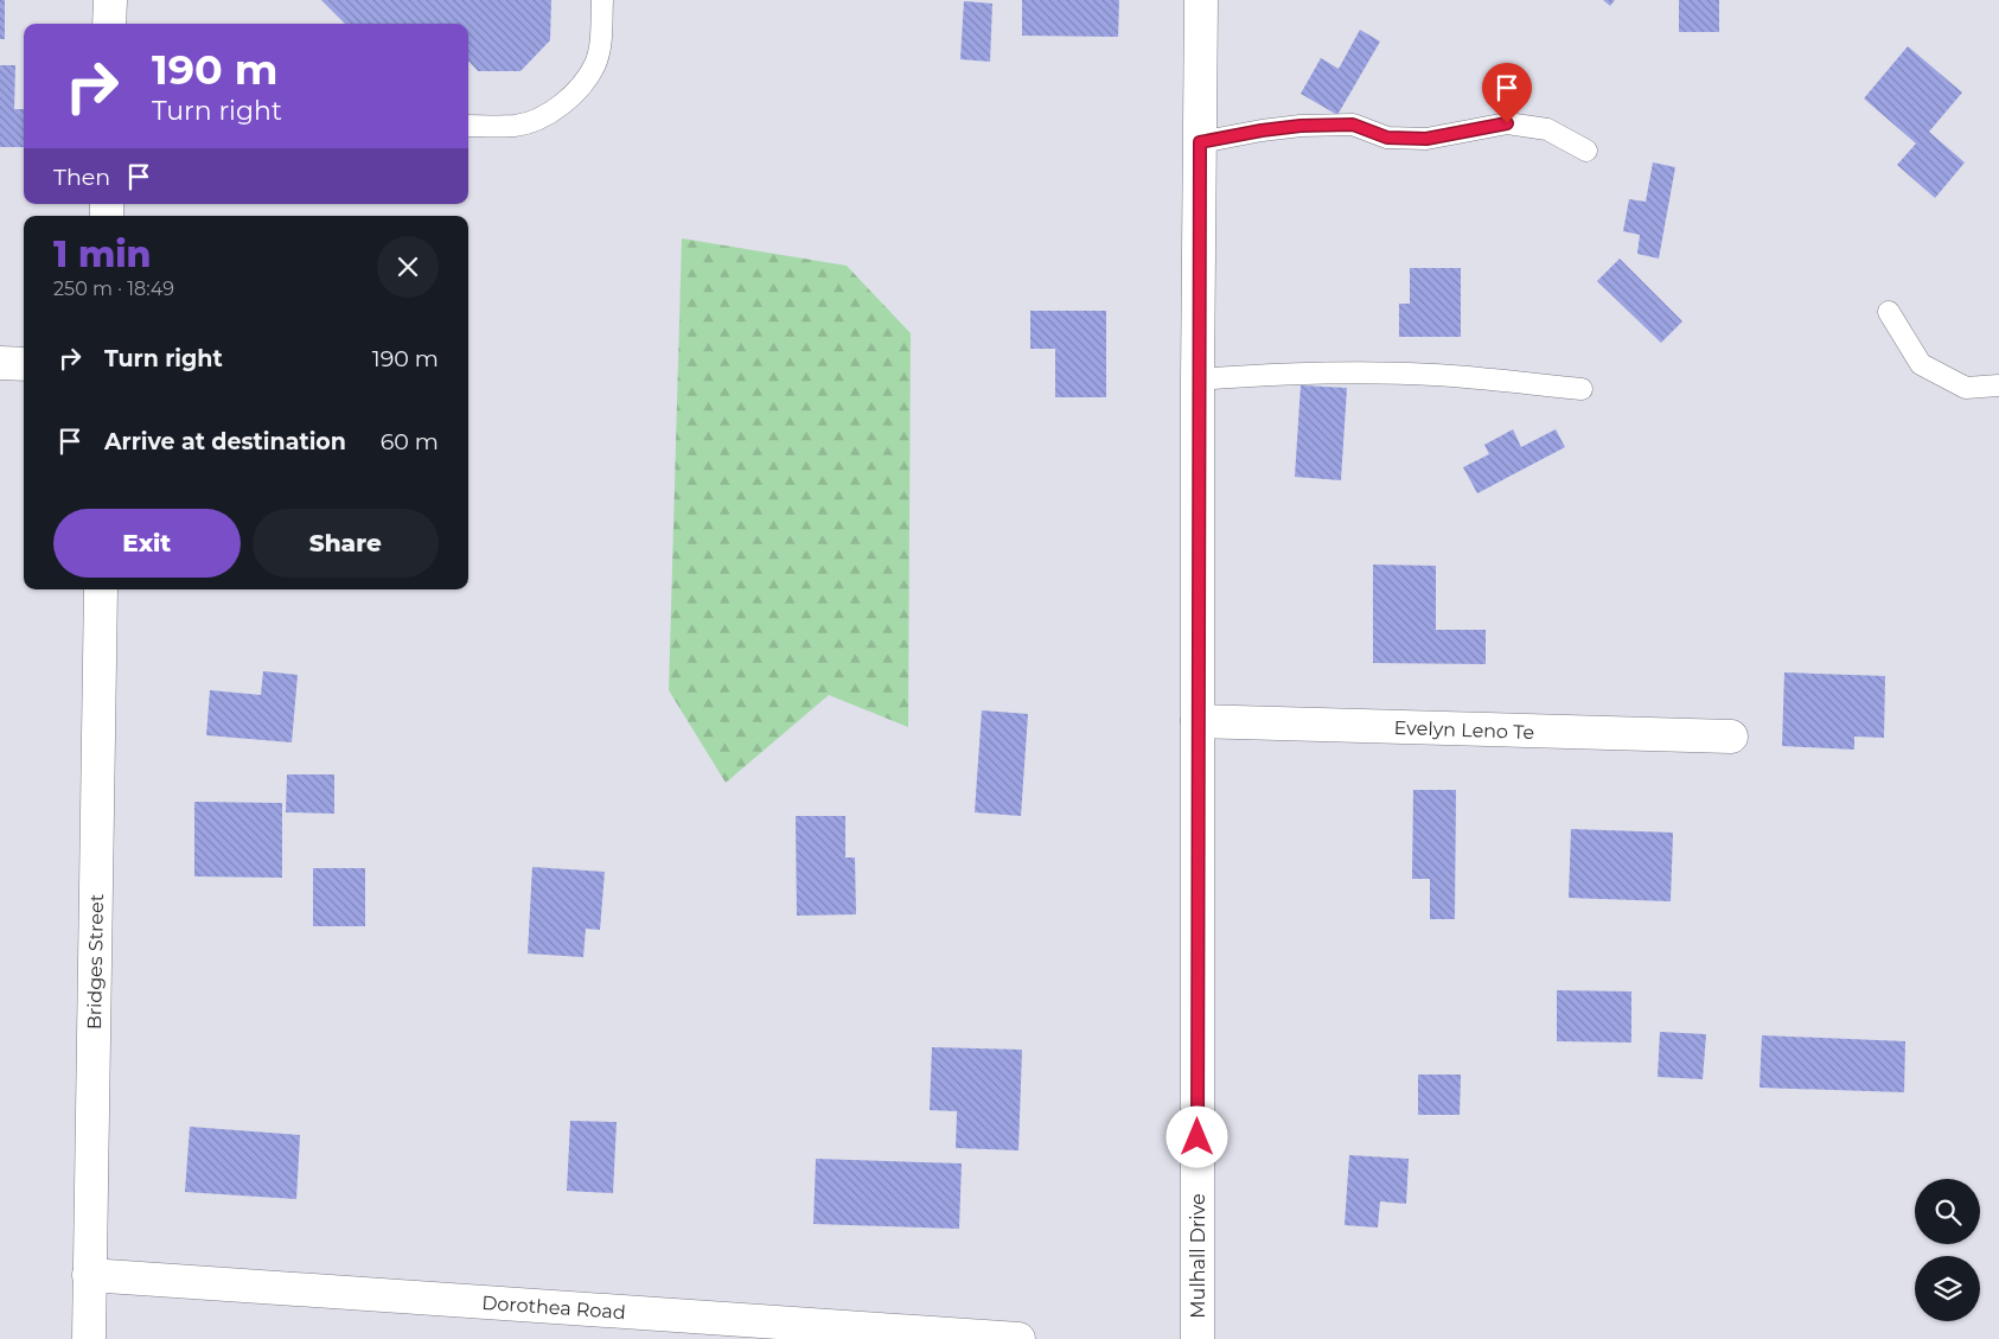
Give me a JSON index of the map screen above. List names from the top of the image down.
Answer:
{
  "streets": {
    "street": [
      "Evelyn Leno Te",
      "Bridges Street",
      "Mulhall Drive",
      "Dorothea Road"
    ]
  },
  "crossings": [
    ["Evelyn Leno Te", "Mulhall Drive"],
    ["Bridges Street", "Dorothea Road"]
  ],
  "page": {
    "turn": ["190 m", "Turn right"],
    "then": "Then",
    "heading": ["1 min", "250 m · 18:49"],
    "list": [
      {
        "name": "Turn right",
        "value": "190 m"
      },
      {
        "name": "Arrive at destination",
        "value": "60 m"
      }
    ],
    "buttons": ["Exit", "Share"]
  }
}
